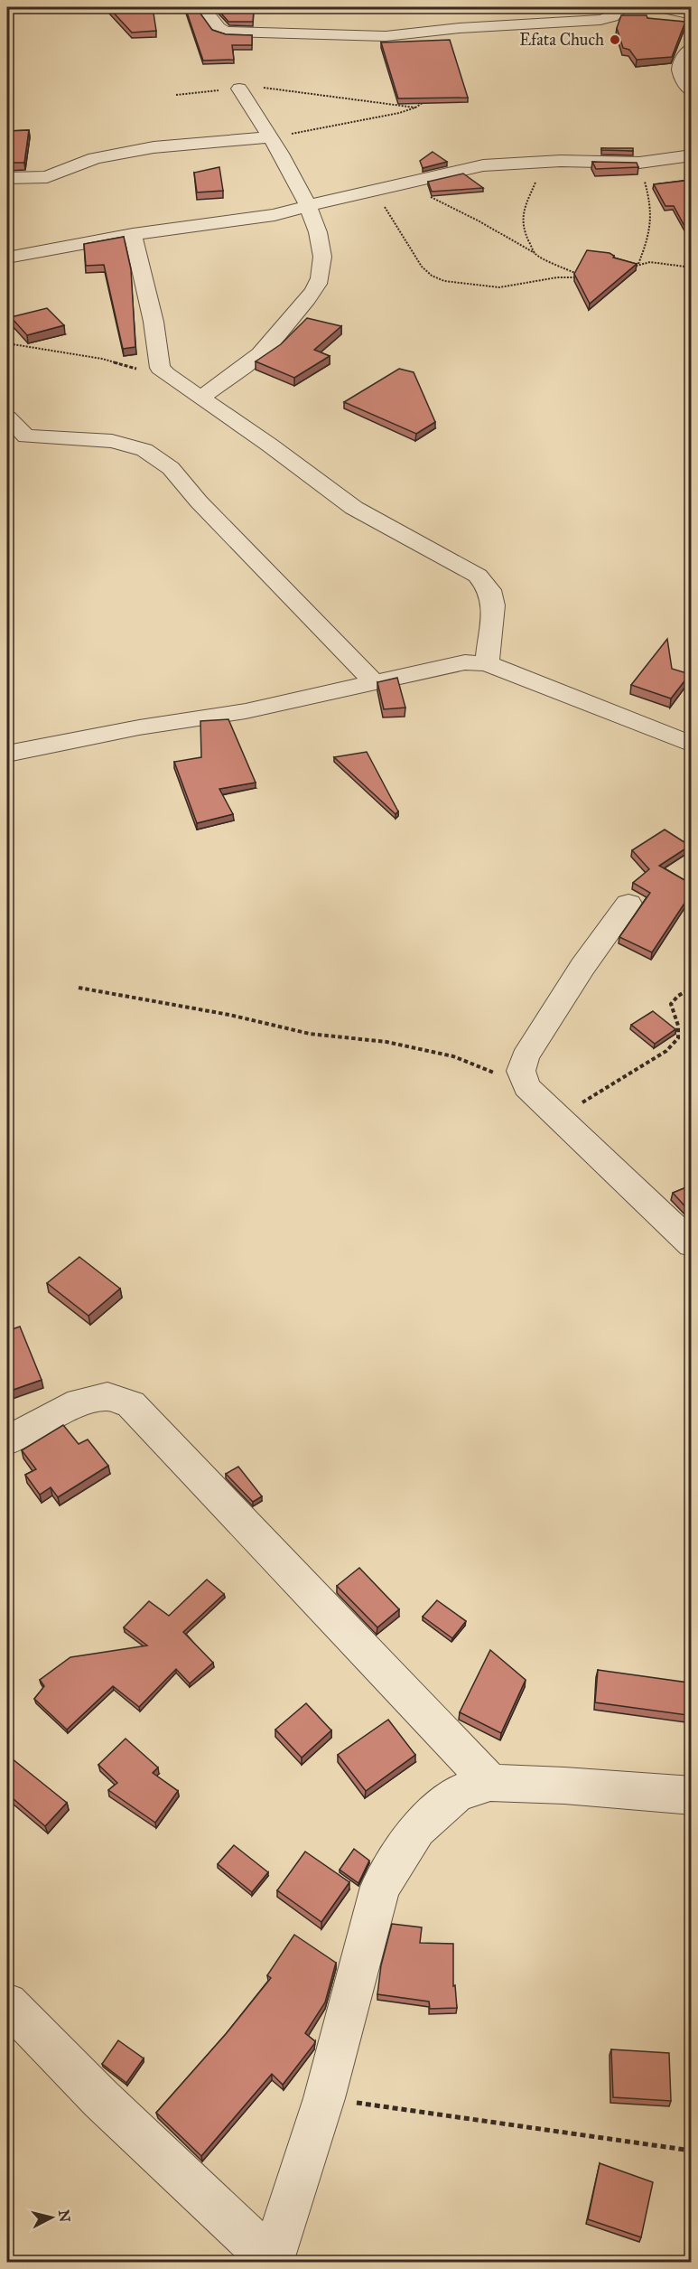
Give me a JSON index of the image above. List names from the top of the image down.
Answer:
{
  "places": ["Efata Chuch"],
  "north": "right"
}
